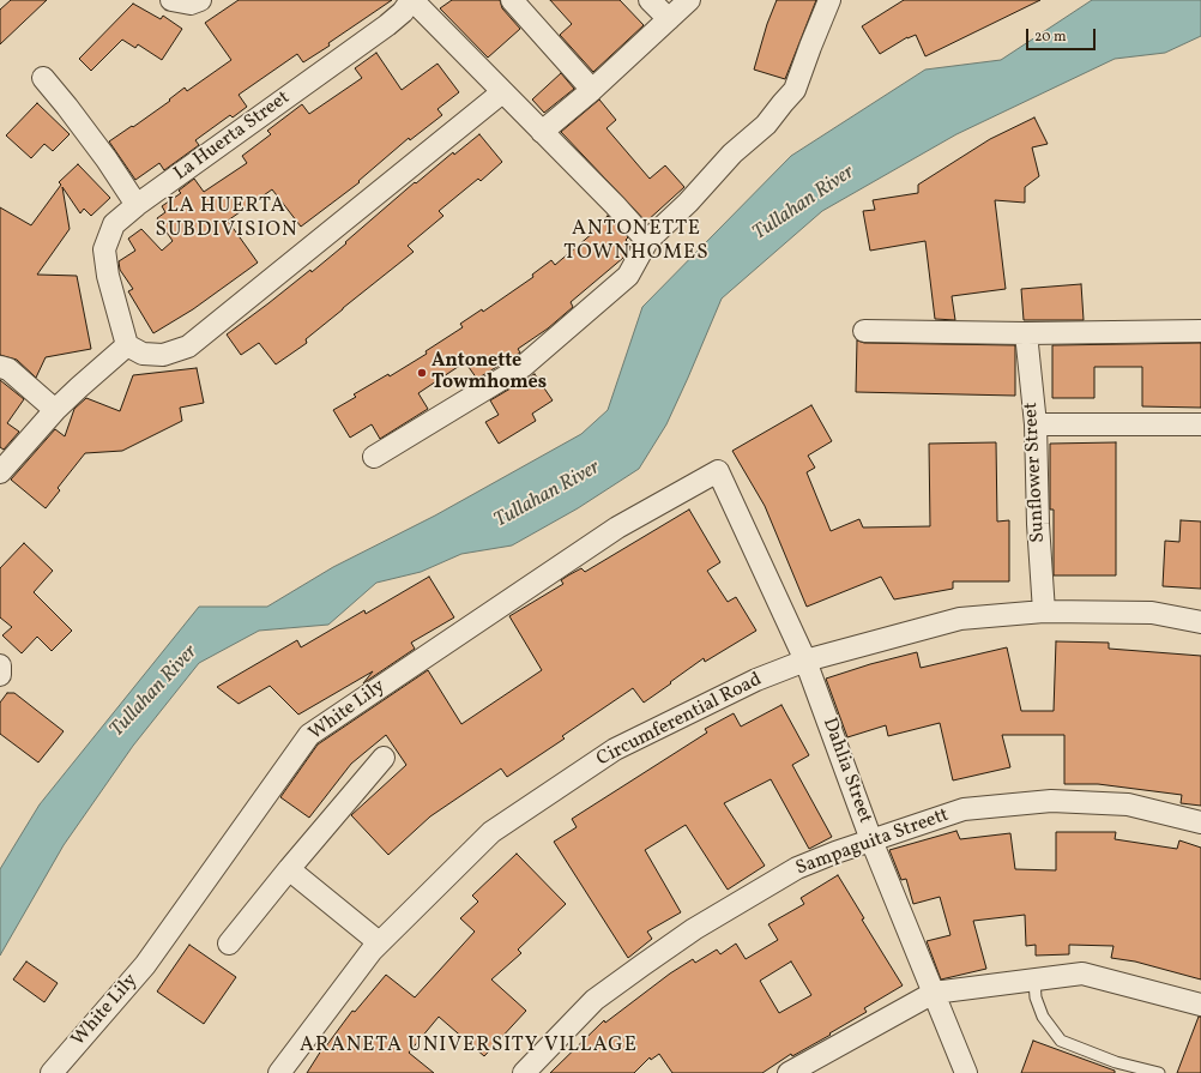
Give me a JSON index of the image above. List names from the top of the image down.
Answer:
{
  "streets": {
    "street": [
      "La Huerta Street",
      "Sunflower Street",
      "White Lily",
      "Circumferential Road",
      "Dahlia Street",
      "Sampaguita Streett"
    ]
  },
  "crossings": [
    ["Sunflower Street", "Circumferential Road"],
    ["White Lily", "Dahlia Street"],
    ["Circumferential Road", "Dahlia Street"],
    ["Dahlia Street", "Sampaguita Streett"]
  ],
  "districts": ["LA HUERTA SUBDIVISION", "ANTONETTE TOWNHOMES", "ARANETA UNIVERSITY VILLAGE"],
  "water": ["Tullahan River"],
  "places": ["Antonette Towmhomes"],
  "scale_bar": "20 m"
}
